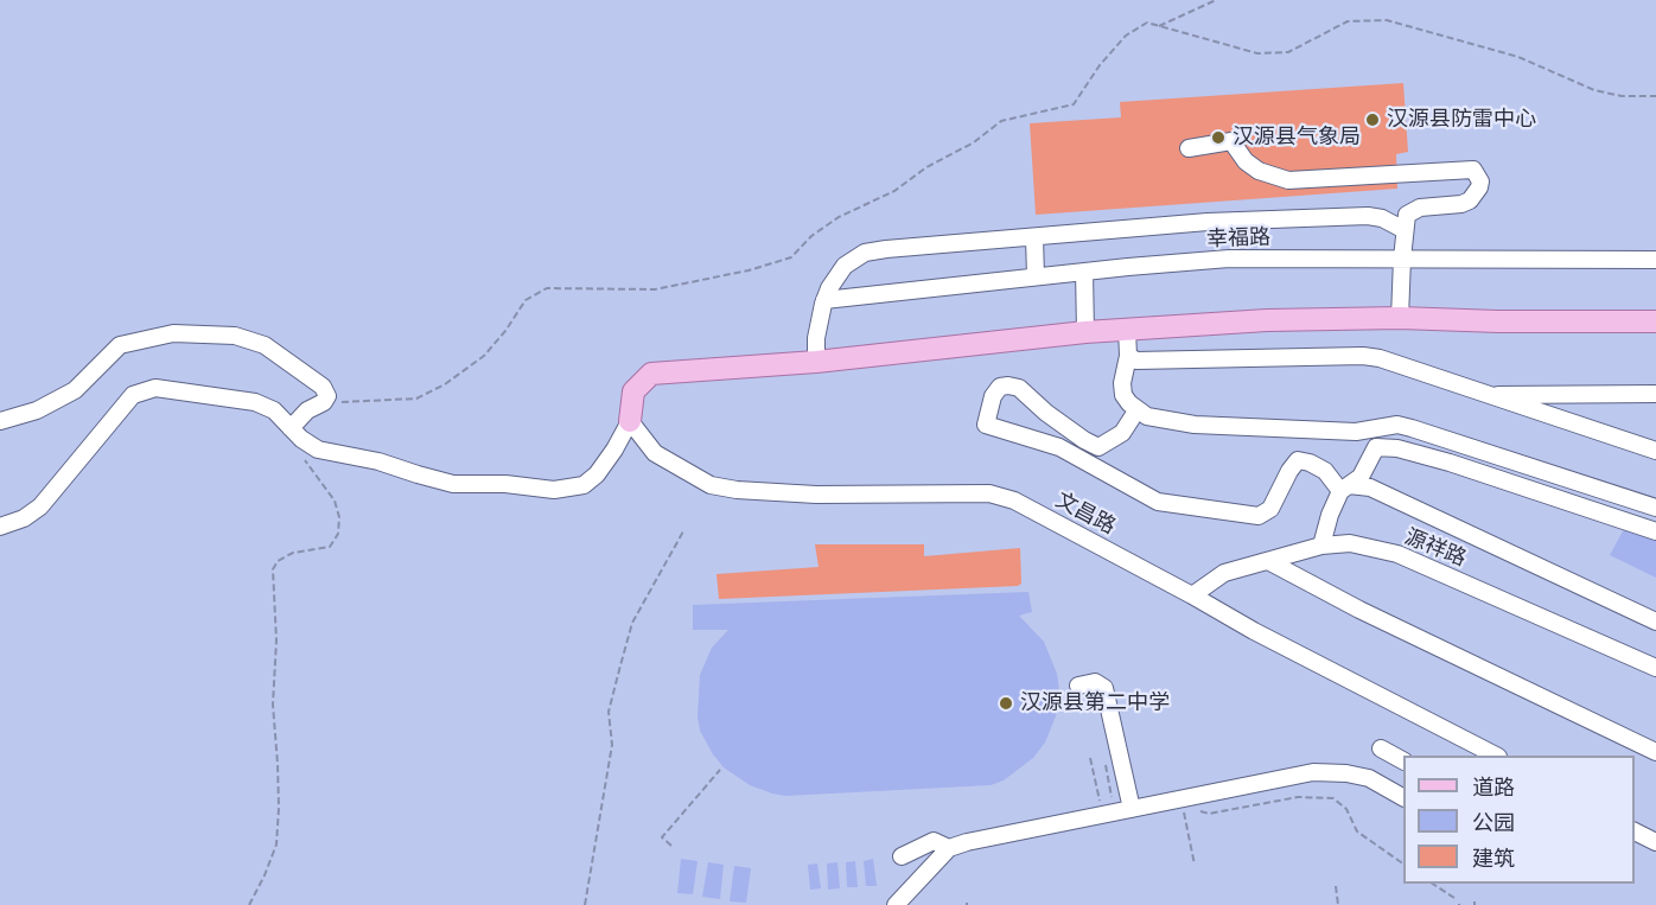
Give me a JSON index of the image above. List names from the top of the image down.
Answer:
{
  "streets": {
    "street": ["幸福路", "文昌路", "源祥路"]
  },
  "crossings": [
    ["文昌路", "源祥路"]
  ],
  "places": ["汉源县防雷中心", "汉源县气象局", "汉源县第二中学"],
  "legend": ["道路", "公园", "建筑"]
}
